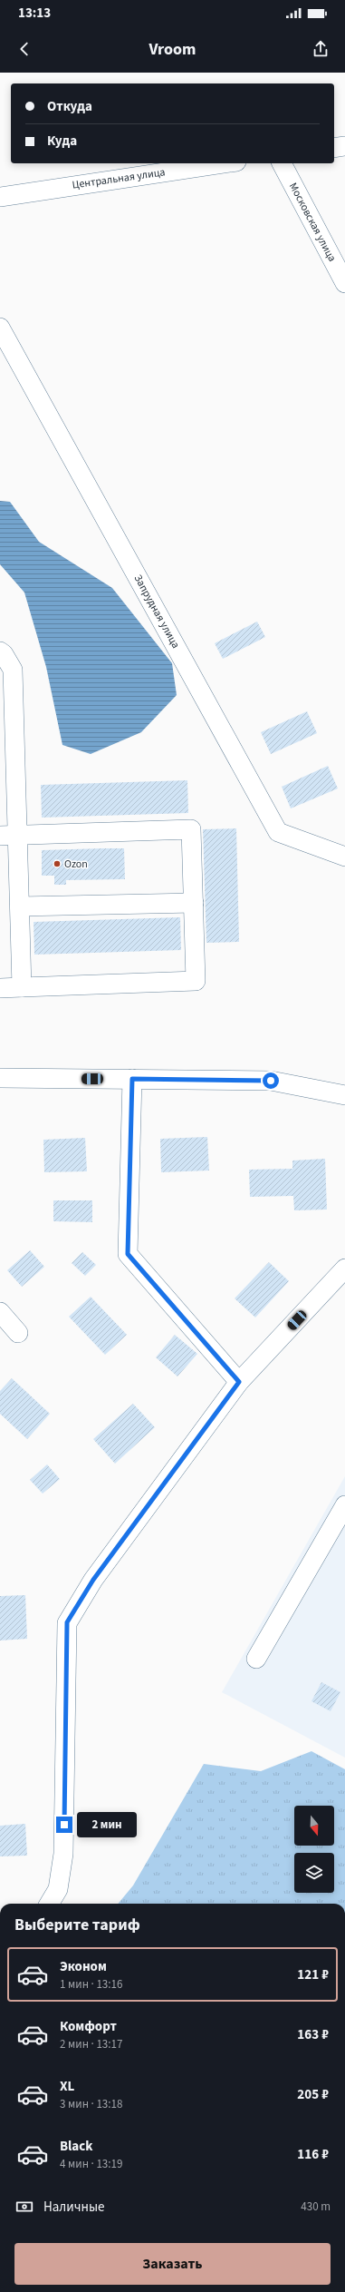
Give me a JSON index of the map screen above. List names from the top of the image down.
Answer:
{
  "streets": {
    "street": ["Центральная улица", "Московская улица", "Запрудная улица"]
  },
  "places": ["Ozon"],
  "north": "bottom",
  "page": {
    "status": "13:13",
    "header": "Vroom",
    "banner": ["Откуда", "Куда"],
    "bubble": "2 мин",
    "heading": "Выберите тариф",
    "list": [
      {
        "name": "Эконом",
        "note": "1 мин · 13:16",
        "value": "121 ₽"
      },
      {
        "name": "Комфорт",
        "note": "2 мин · 13:17",
        "value": "163 ₽"
      },
      {
        "name": "XL",
        "note": "3 мин · 13:18",
        "value": "205 ₽"
      },
      {
        "name": "Black",
        "note": "4 мин · 13:19",
        "value": "116 ₽"
      }
    ],
    "pay": ["Наличные", "430 m"],
    "buttons": "Заказать"
  }
}
